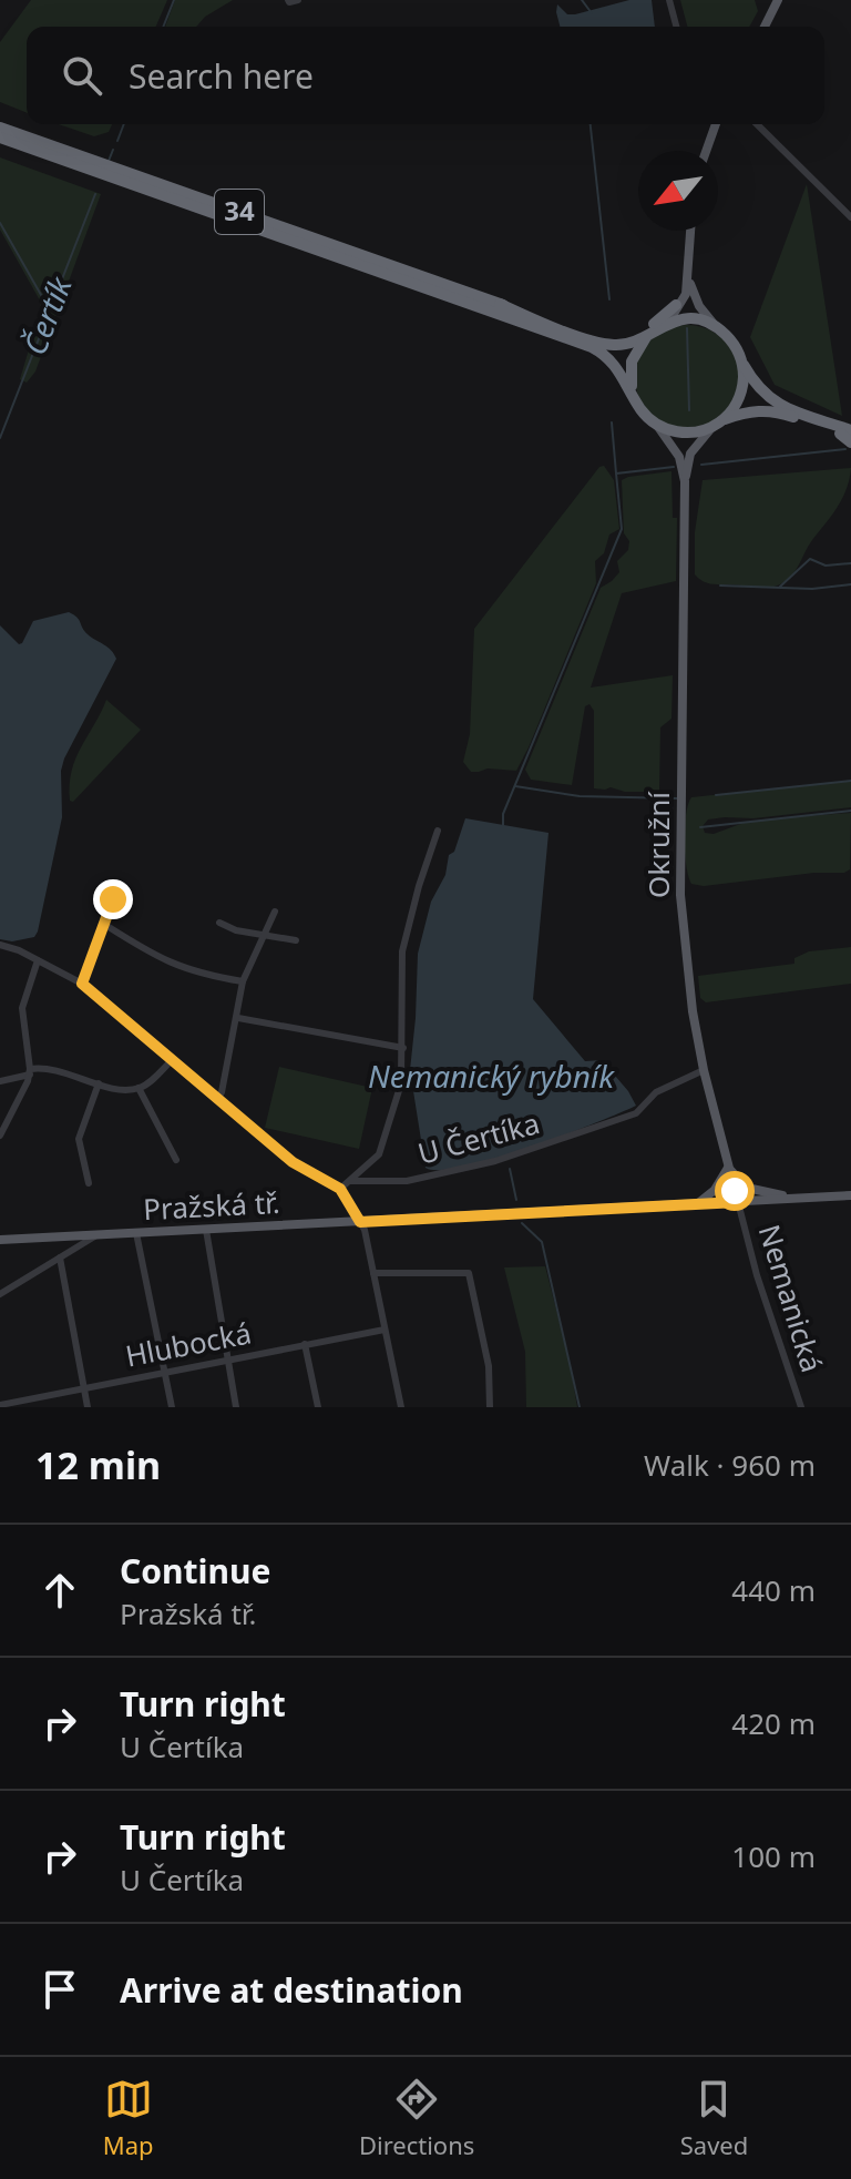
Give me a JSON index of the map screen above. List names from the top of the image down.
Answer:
{
  "streets": {
    "highway": ["34"],
    "main road": ["Okružní", "Pražská tř."],
    "street": ["U Čertíka", "Nemanická", "Hlubocká"]
  },
  "crossings": [
    ["34", "Okružní"],
    ["Okružní", "U Čertíka"],
    ["Okružní", "Pražská tř."],
    ["Okružní", "Nemanická"],
    ["Pražská tř.", "Nemanická"]
  ],
  "water": ["Čertík", "Nemanický rybník"],
  "north": "bottom left",
  "page": {
    "search": "Search here",
    "heading": ["12 min", "Walk · 960 m"],
    "list": [
      ["Continue", "Pražská tř.", "440 m"],
      ["Turn right", "U Čertíka", "420 m"],
      ["Turn right", "U Čertíka", "100 m"],
      "Arrive at destination"
    ],
    "nav": ["Map", "Directions", "Saved"]
  }
}
